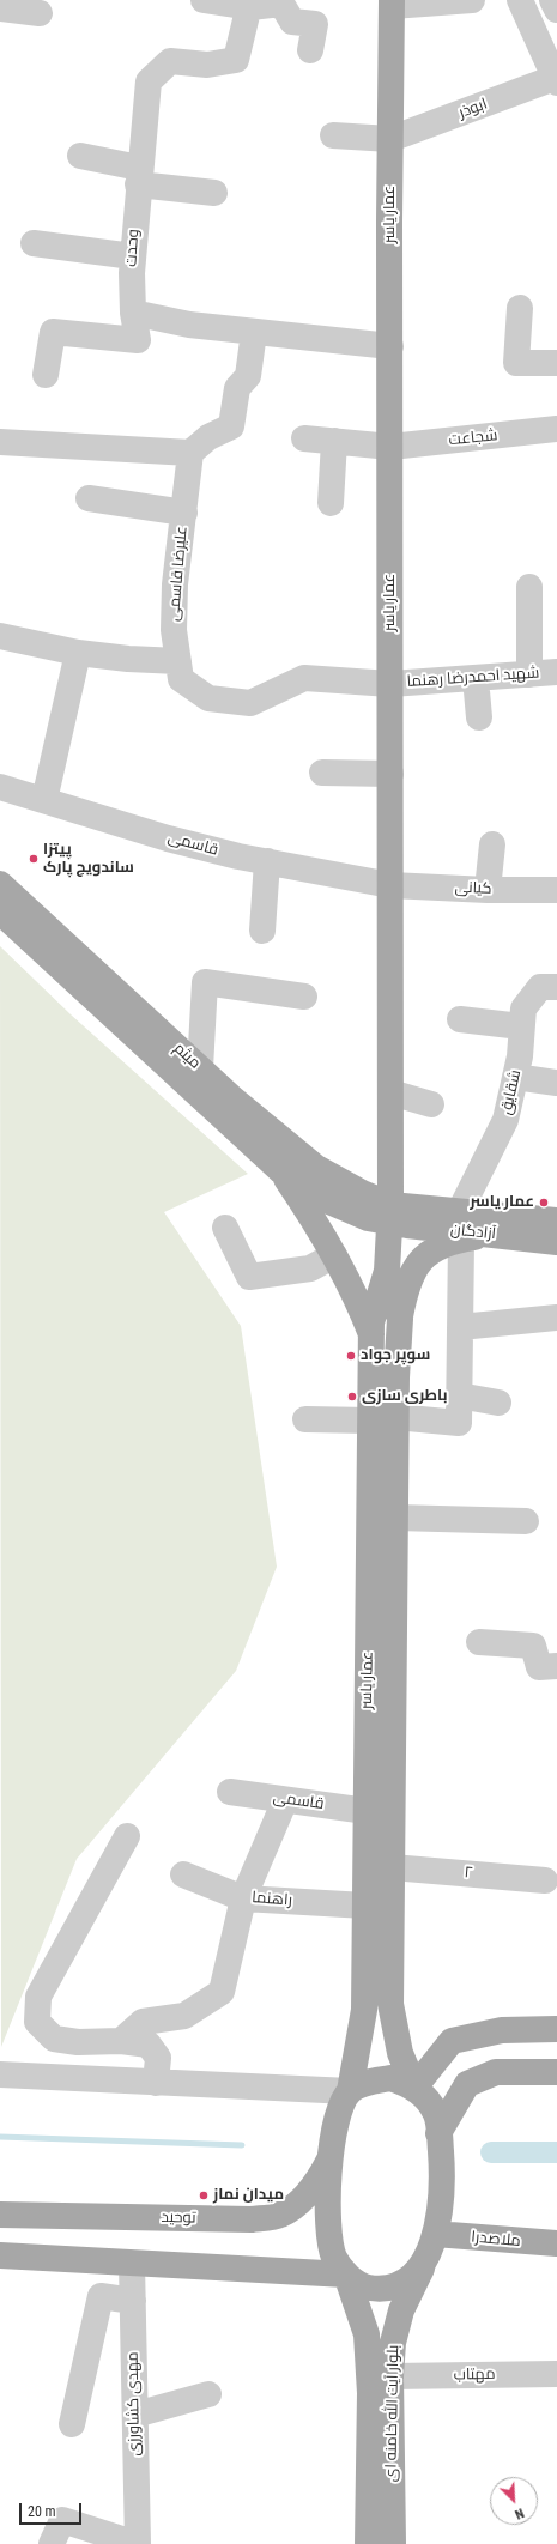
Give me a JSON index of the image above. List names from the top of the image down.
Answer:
{
  "streets": {
    "main road": [
      "عمار یاسر",
      "میثم",
      "آزادگان",
      "توحید",
      "ملاصدرا",
      "بلوار آیت الله خامنه ای"
    ],
    "street": [
      "ابوذر",
      "وحدت",
      "شجاعت",
      "علیرضا قاسمی",
      "شهید احمدرضا رهنما",
      "قاسمی",
      "کیانی",
      "شقایق",
      "۲",
      "راهنما",
      "مهتاب",
      "مهدی کشاورزی"
    ]
  },
  "crossings": [
    ["ابوذر", "عمار یاسر"],
    ["عمار یاسر", "شجاعت"],
    ["عمار یاسر", "علیرضا قاسمی"],
    ["عمار یاسر", "شهید احمدرضا رهنما"],
    ["عمار یاسر", "قاسمی"],
    ["عمار یاسر", "کیانی"],
    ["عمار یاسر", "میثم"],
    ["عمار یاسر", "آزادگان"],
    ["عمار یاسر", "۲"],
    ["عمار یاسر", "راهنما"],
    ["عمار یاسر", "توحید"],
    ["عمار یاسر", "ملاصدرا"],
    ["عمار یاسر", "بلوار آیت الله خامنه ای"],
    ["علیرضا قاسمی", "شهید احمدرضا رهنما"],
    ["قاسمی", "کیانی"],
    ["میثم", "آزادگان"],
    ["شقایق", "آزادگان"],
    ["توحید", "ملاصدرا"],
    ["توحید", "بلوار آیت الله خامنه ای"],
    ["ملاصدرا", "بلوار آیت الله خامنه ای"],
    ["مهتاب", "بلوار آیت الله خامنه ای"]
  ],
  "places": [
    "پیتزا ساندویچ پارک",
    "عمار یاسر",
    "سوپر جواد",
    "باطری سازی",
    "میدان نماز"
  ],
  "scale_bar": "20 m",
  "north": "bottom right"
}
